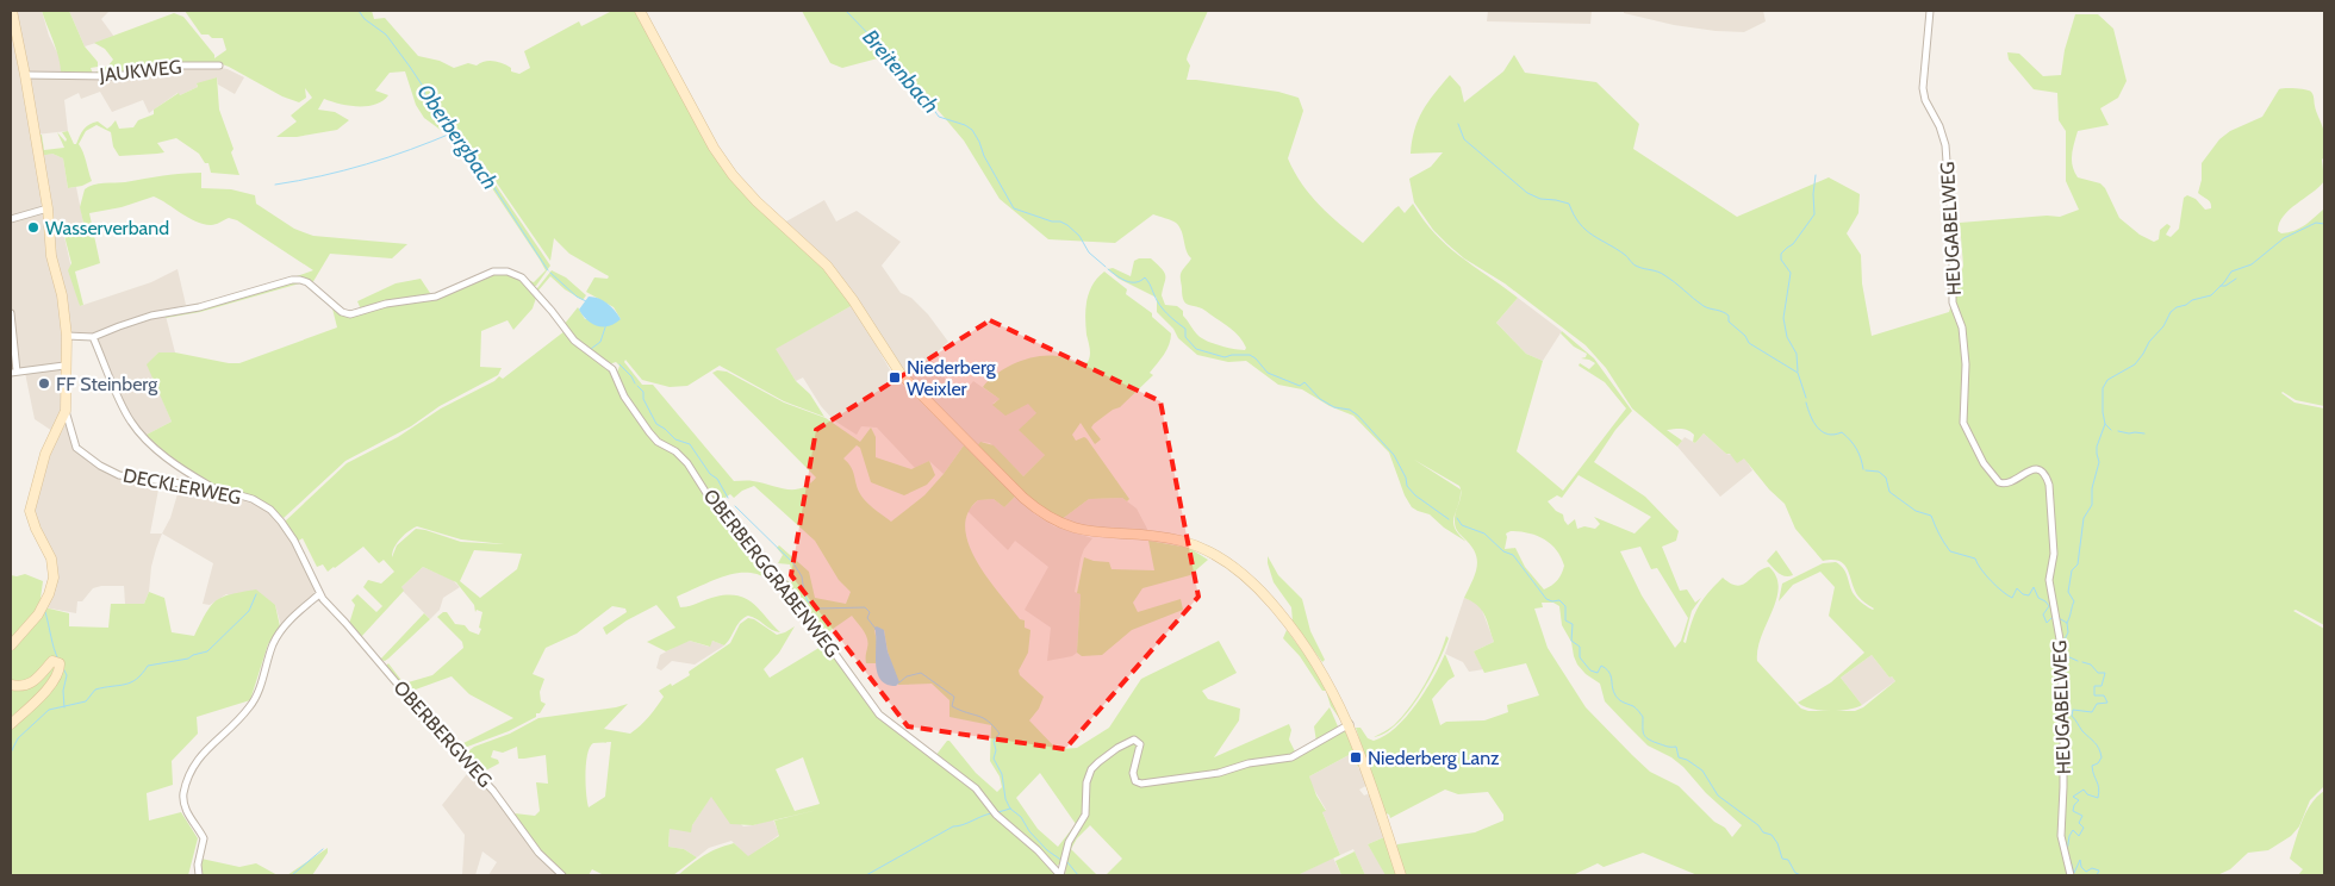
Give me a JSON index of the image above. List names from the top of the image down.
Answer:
{
  "streets": {
    "street": [
      "JAUKWEG",
      "HEUGABELWEG",
      "DECKLERWEG",
      "OBERBERGGRABENWEG",
      "OBERBERGWEG"
    ]
  },
  "crossings": [
    ["DECKLERWEG", "OBERBERGWEG"]
  ],
  "water": ["Breitenbach", "Oberbergbach"],
  "places": {
    "other": ["Wasserverband", "FF Steinberg"],
    "transit": ["Niederberg Weixler", "Niederberg Lanz"]
  }
}
